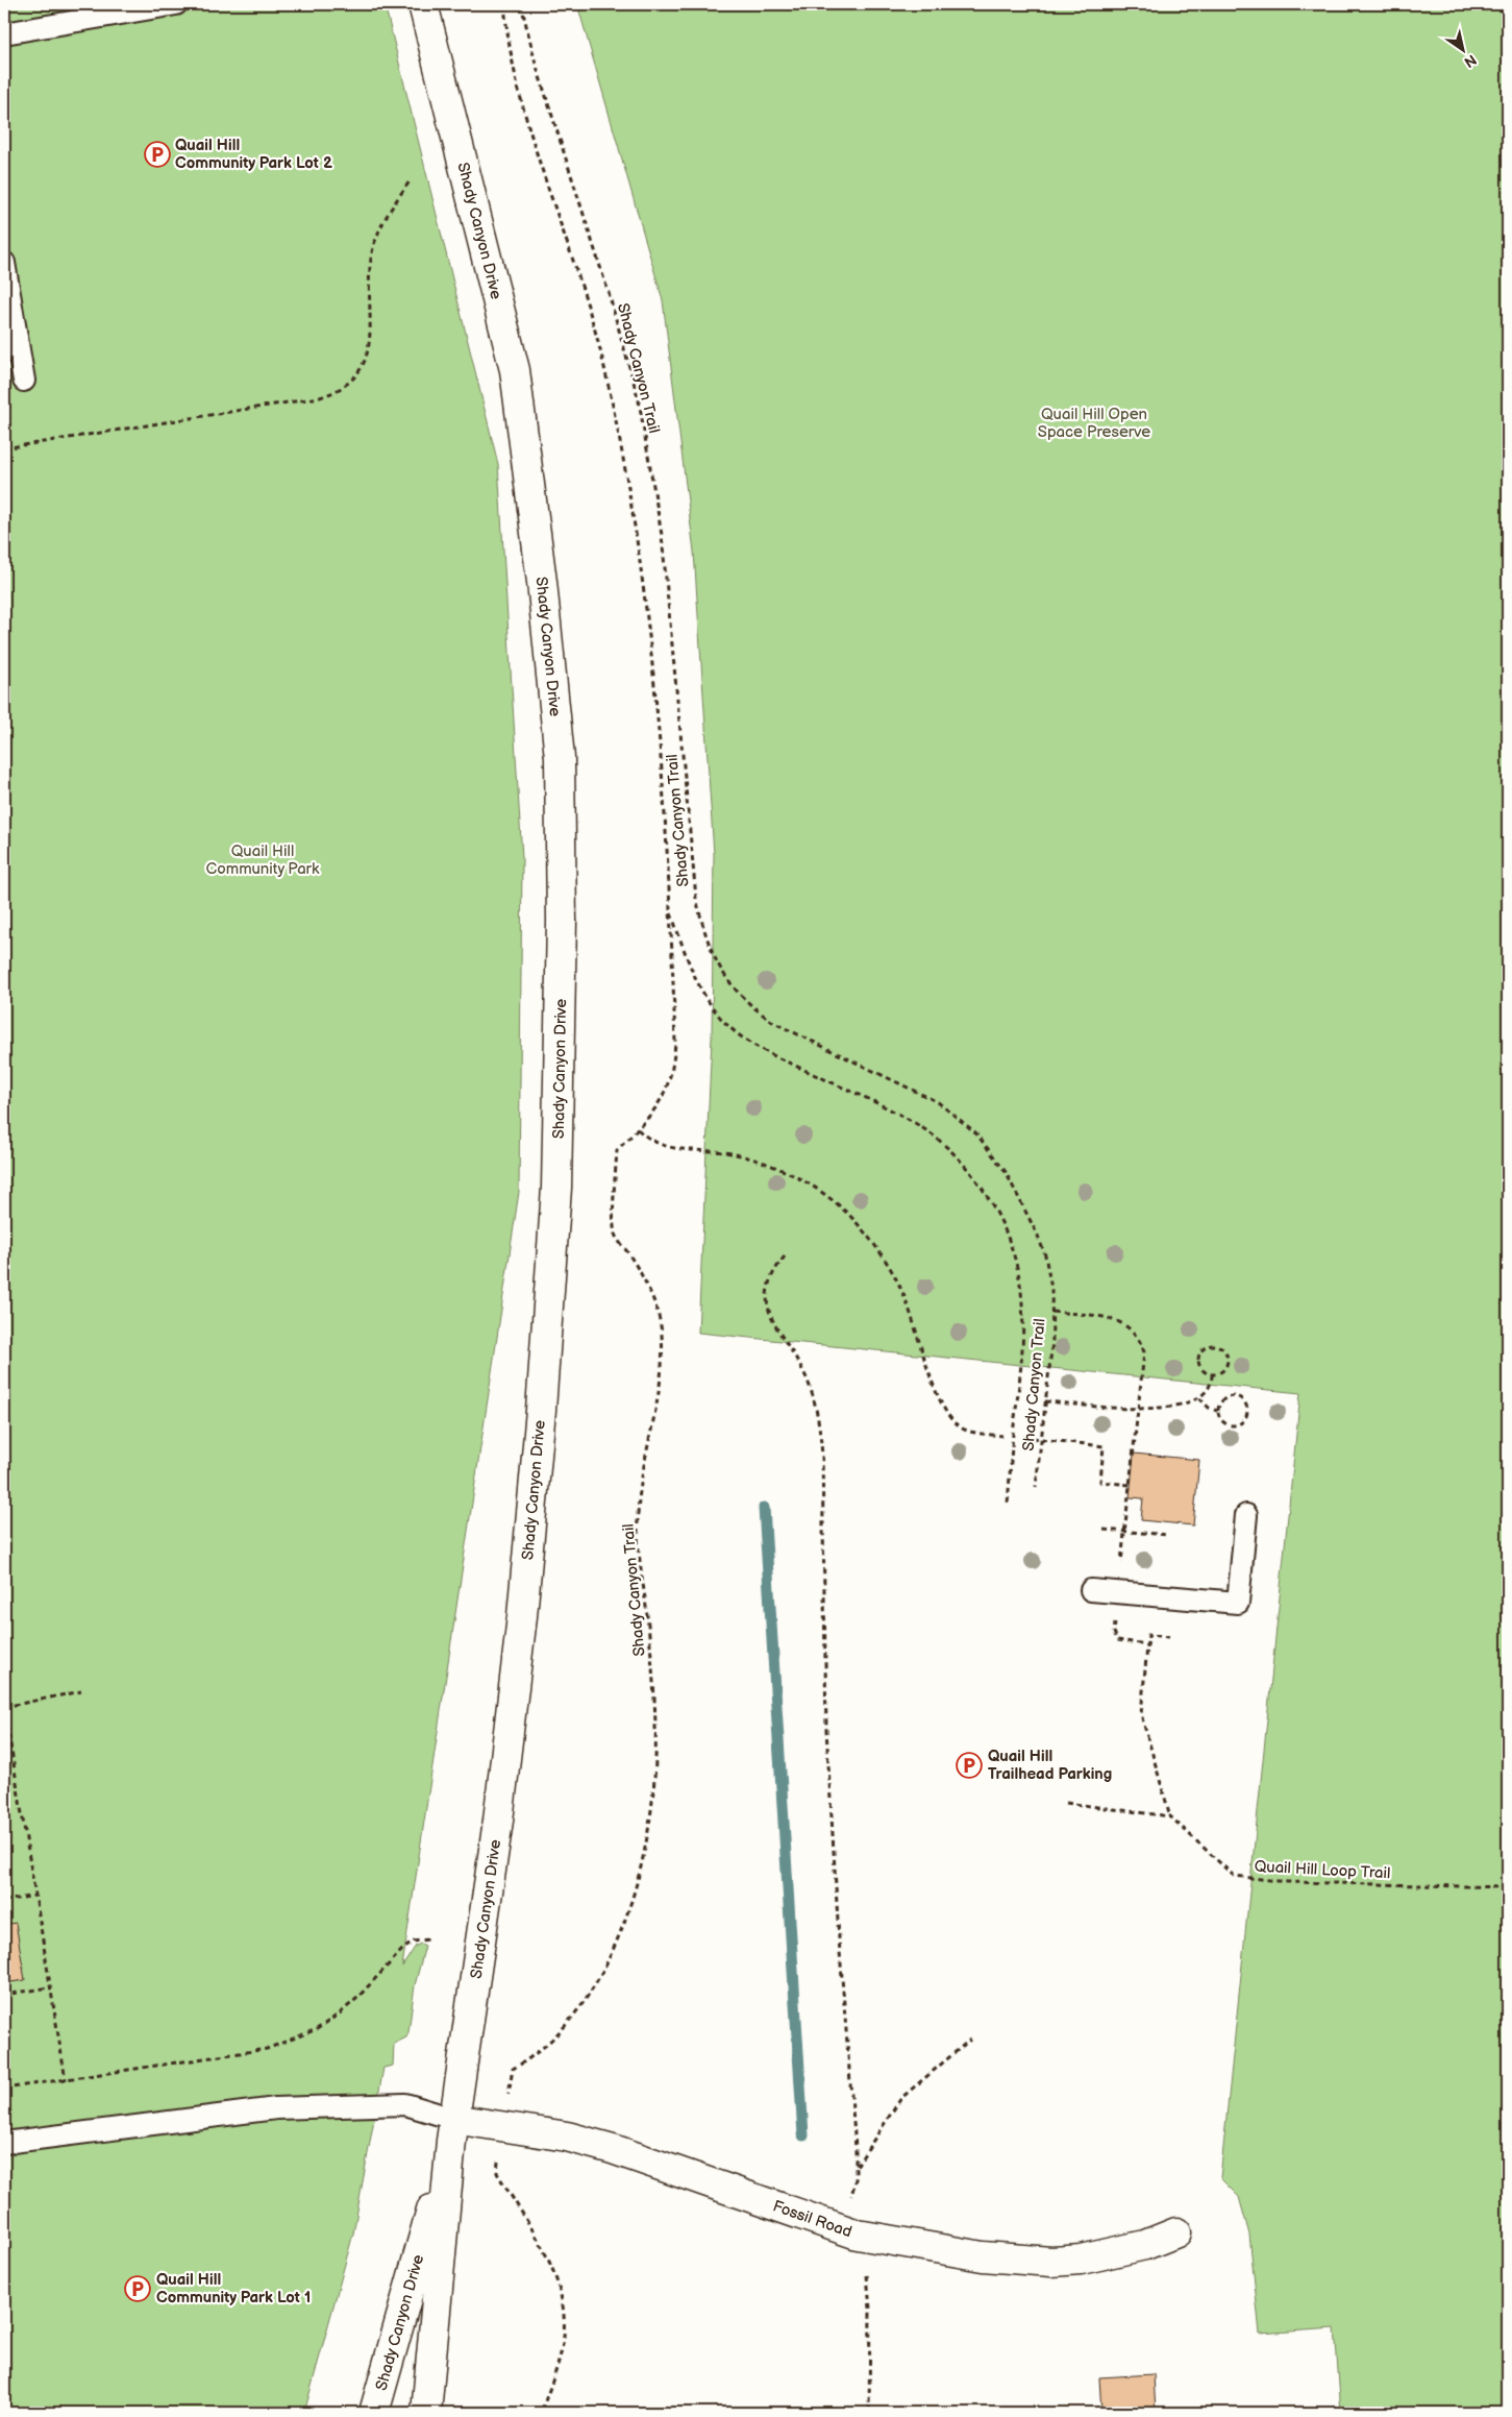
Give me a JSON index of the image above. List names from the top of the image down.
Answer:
{
  "streets": {
    "street": ["Shady Canyon Drive", "Fossil Road"],
    "path": ["Shady Canyon Trail", "Quail Hill Loop Trail"]
  },
  "crossings": [
    ["Shady Canyon Drive", "Fossil Road"]
  ],
  "parks": ["Quail Hill Open Space Preserve", "Quail Hill Community Park"],
  "places": {
    "parking": ["Quail Hill Community Park Lot 2", "Quail Hill Trailhead Parking", "Quail Hill Community Park Lot 1"]
  },
  "north": "bottom right"
}
